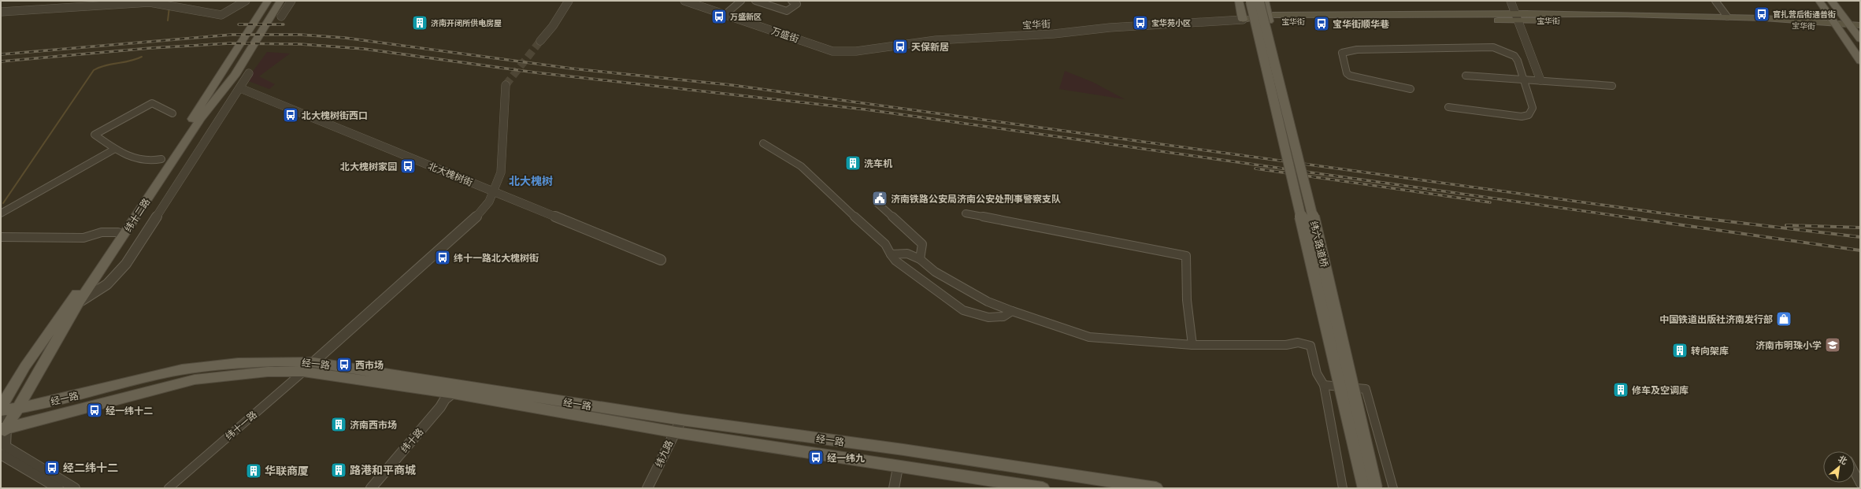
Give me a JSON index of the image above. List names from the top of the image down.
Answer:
{
  "streets": {
    "main road": [
      "宝华街",
      "纬十二路",
      "纬六路道桥",
      "经一路"
    ],
    "street": [
      "万盛街",
      "北大槐树街",
      "纬十一路",
      "纬十路",
      "纬九路"
    ]
  },
  "crossings": [
    ["宝华街", "万盛街"],
    ["纬十二路", "经一路"],
    ["经一路", "纬十一路"],
    ["经一路", "纬十路"],
    ["经一路", "纬九路"]
  ],
  "districts": ["北大槐树"],
  "places": {
    "bus stop": [
      "官扎营后街通普街",
      "万盛新区",
      "宝华苑小区",
      "宝华街顺华巷",
      "天保新居",
      "北大槐树街西口",
      "北大槐树家园",
      "纬十一路北大槐树街",
      "西市场",
      "经一纬十二",
      "经一纬九",
      "经二纬十二"
    ],
    "building": [
      "济南开闭所供电房屋",
      "洗车机",
      "转向架库",
      "修车及空调库",
      "济南西市场",
      "路港和平商城",
      "华联商厦"
    ],
    "public building": ["济南铁路公安局济南公安处刑事警察支队"],
    "shop": ["中国铁道出版社济南发行部"],
    "school or university": ["济南市明珠小学"]
  },
  "north": "top right"
}
